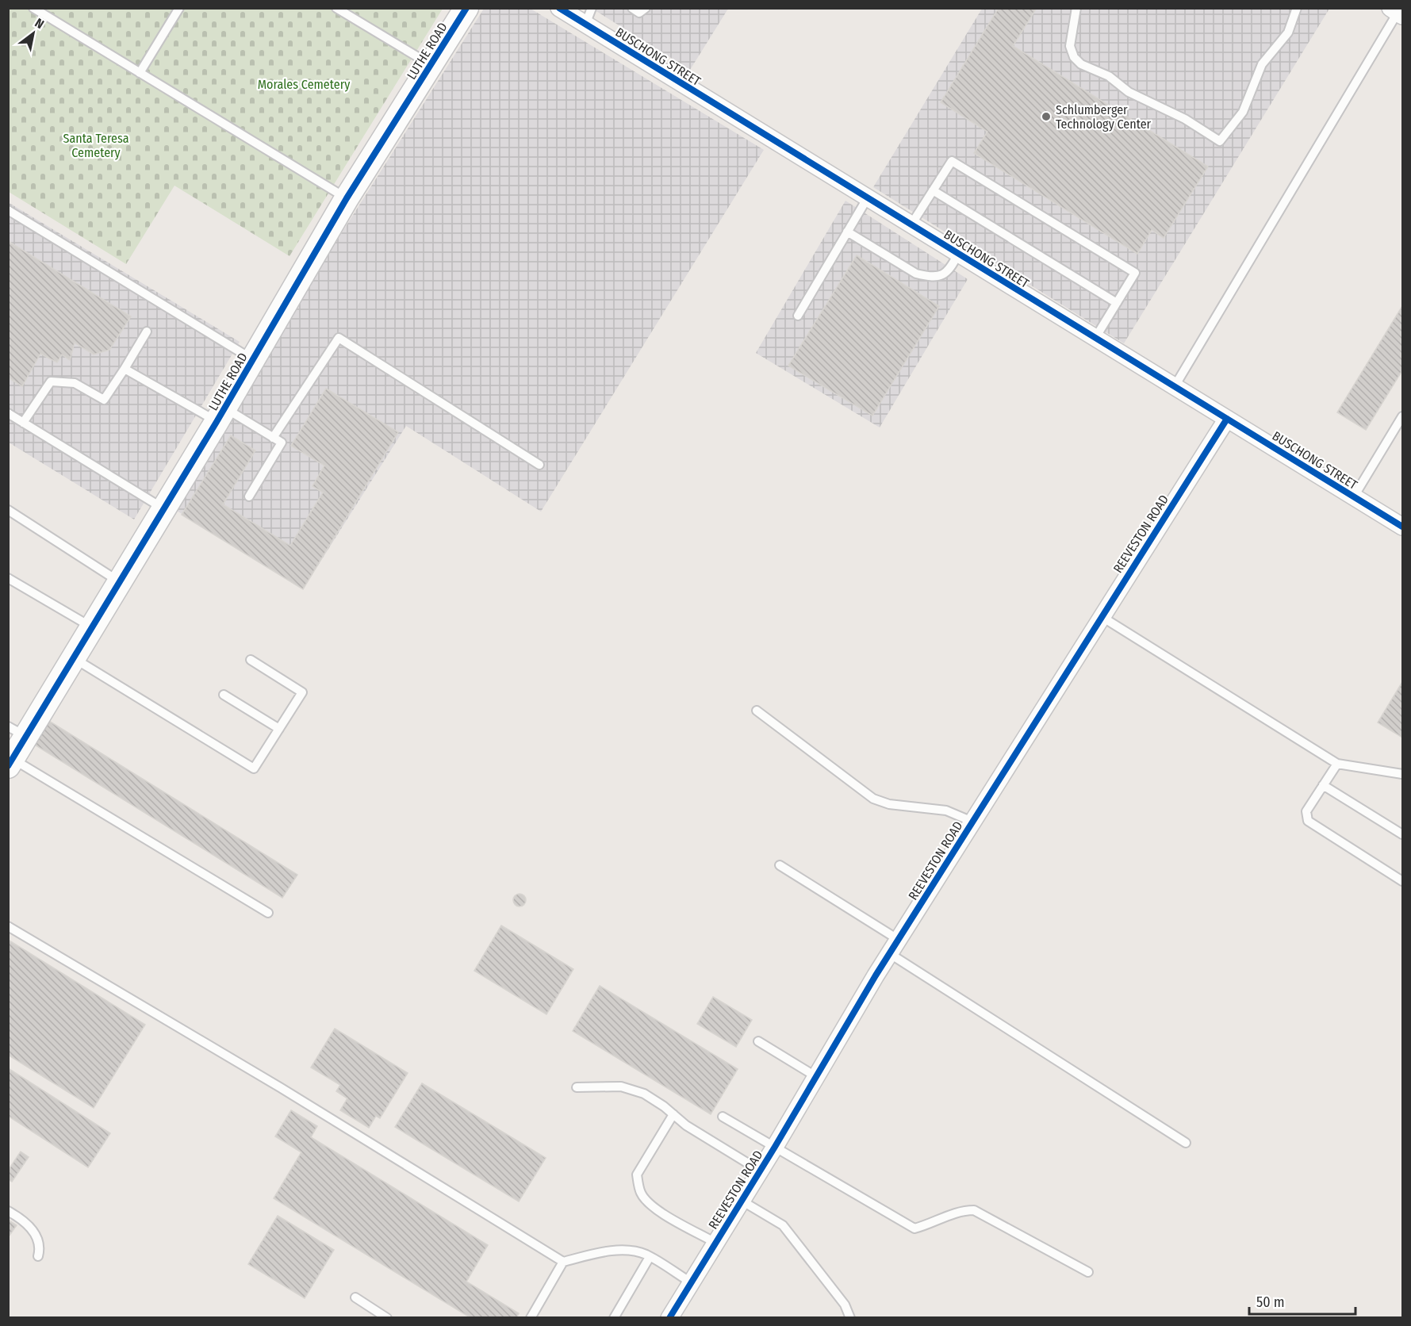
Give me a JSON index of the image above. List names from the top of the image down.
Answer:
{
  "streets": {
    "street": ["LUTHE ROAD", "BUSCHONG STREET", "REEVESTON ROAD"]
  },
  "crossings": [
    ["BUSCHONG STREET", "REEVESTON ROAD"]
  ],
  "parks": ["Morales Cemetery", "Santa Teresa Cemetery"],
  "places": ["Schlumberger Technology Center"],
  "scale_bar": "50 m",
  "north": "top right"
}
